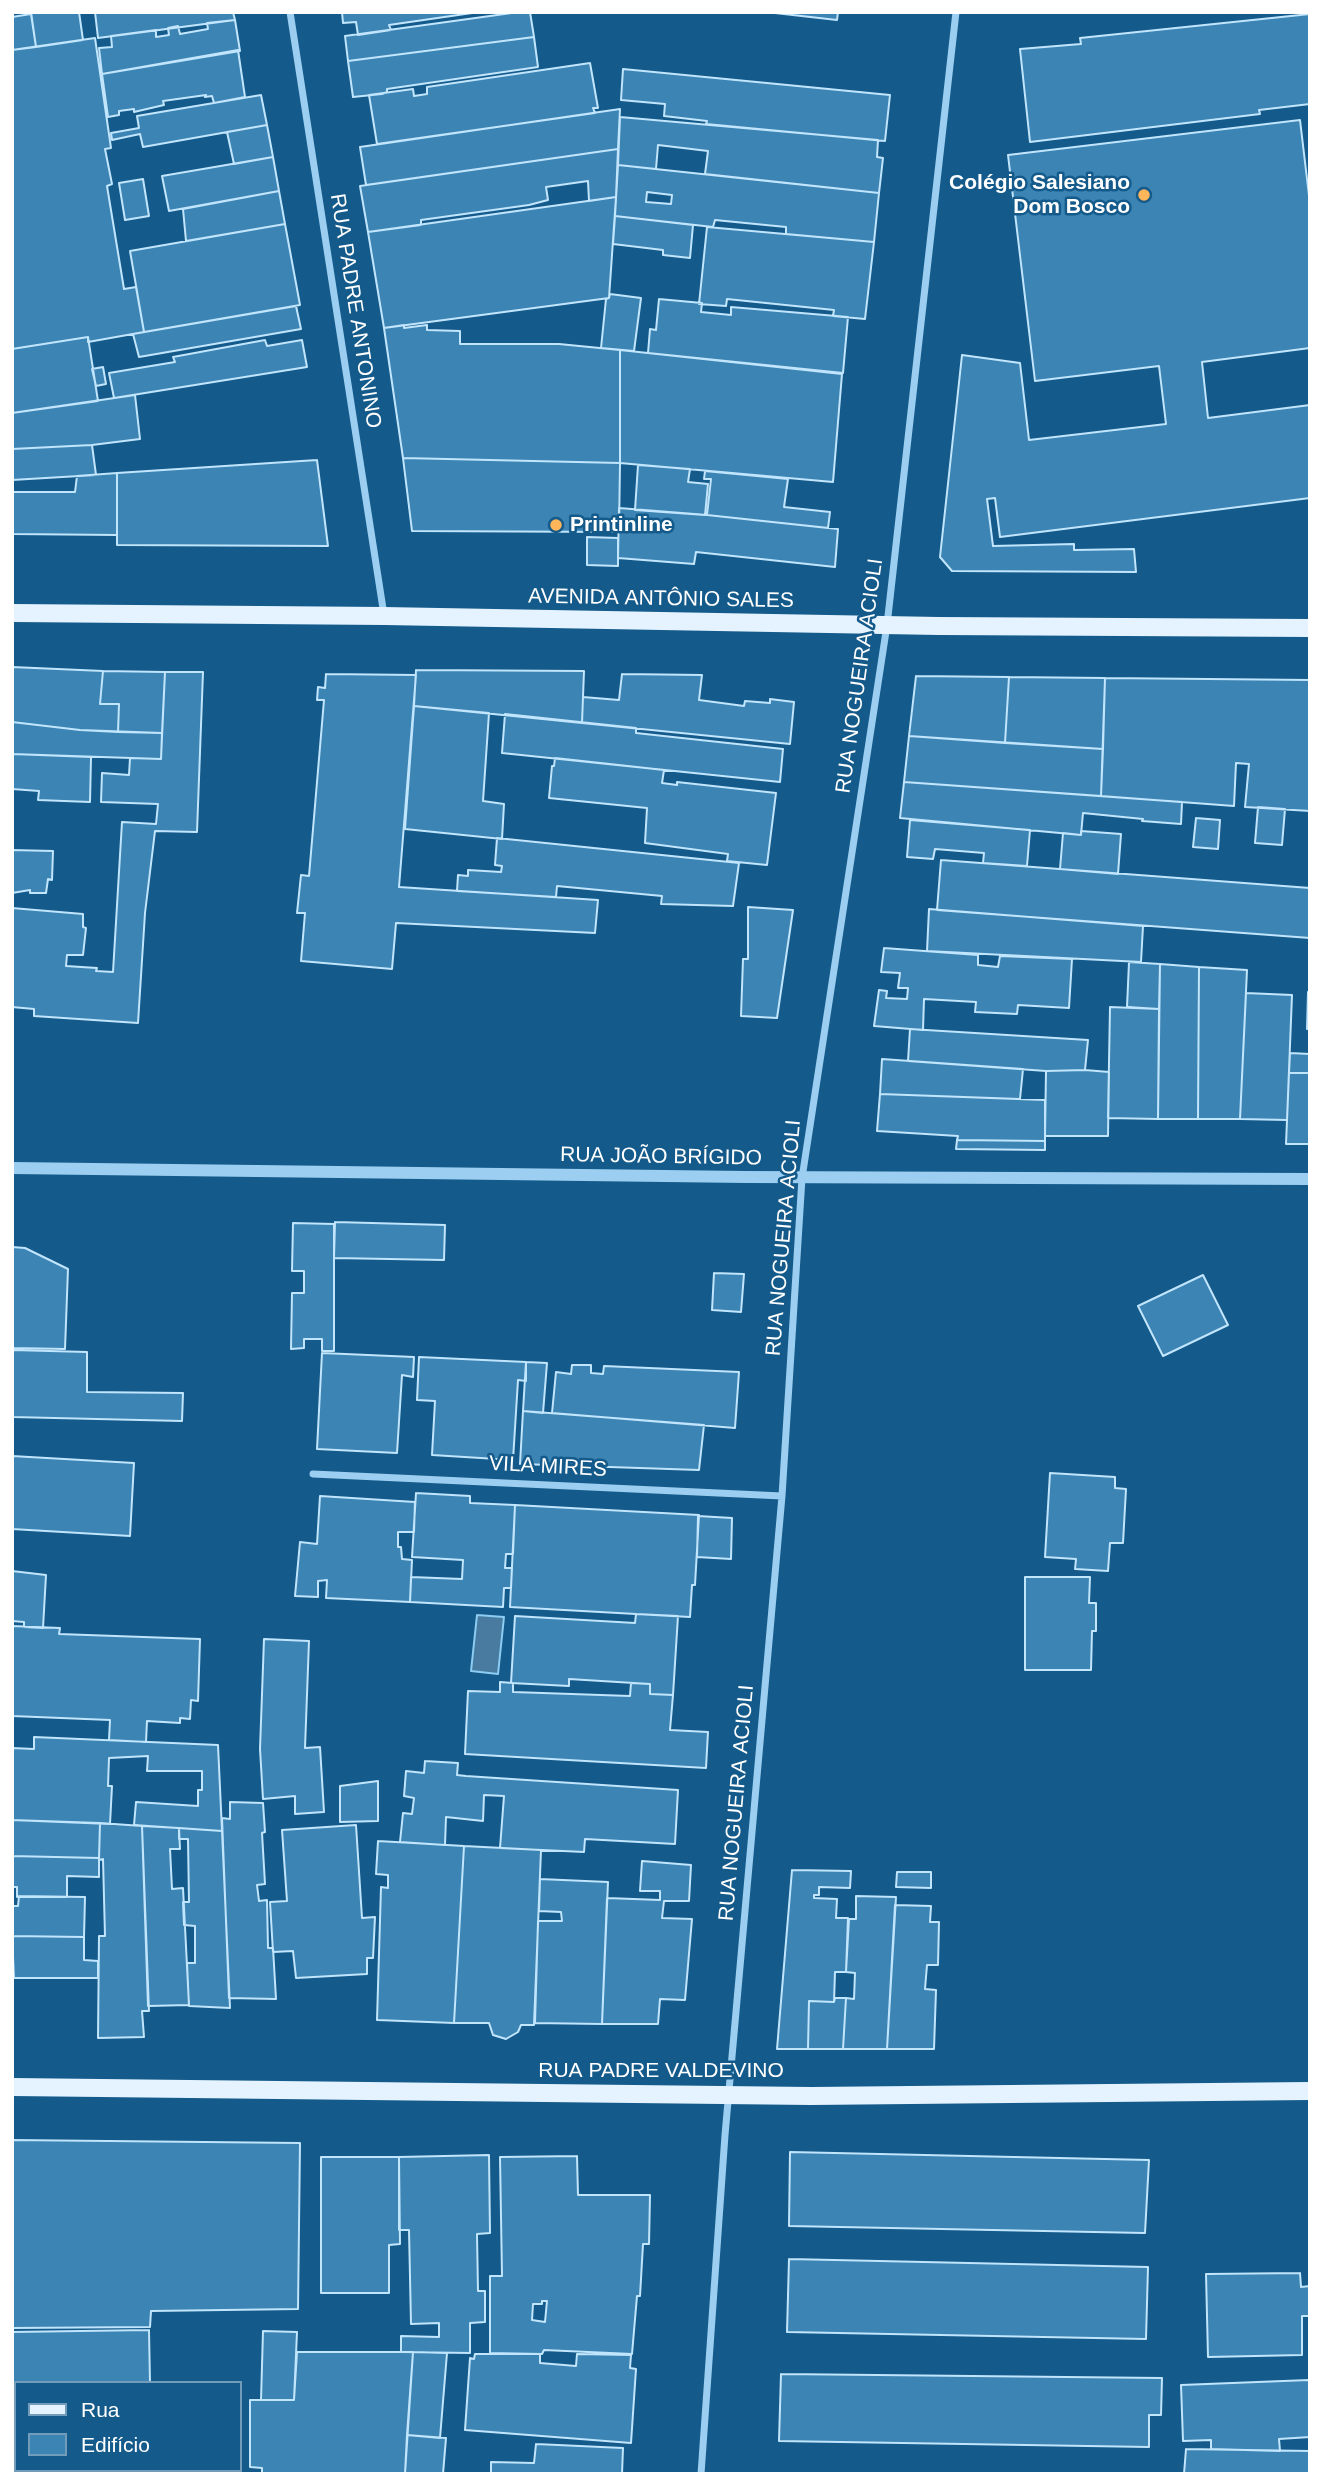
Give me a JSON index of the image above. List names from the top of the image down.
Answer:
{
  "streets": {
    "main road": ["AVENIDA ANTÔNIO SALES", "RUA PADRE VALDEVINO"],
    "street": [
      "RUA PADRE ANTONINO",
      "RUA NOGUEIRA ACIOLI",
      "RUA JOÃO BRÍGIDO",
      "VILA MIRES"
    ]
  },
  "crossings": [
    ["RUA PADRE ANTONINO", "AVENIDA ANTÔNIO SALES"],
    ["AVENIDA ANTÔNIO SALES", "RUA NOGUEIRA ACIOLI"],
    ["RUA NOGUEIRA ACIOLI", "RUA JOÃO BRÍGIDO"],
    ["RUA NOGUEIRA ACIOLI", "VILA MIRES"],
    ["RUA NOGUEIRA ACIOLI", "RUA PADRE VALDEVINO"]
  ],
  "places": ["Colégio Salesiano Dom Bosco", "Printinline"],
  "legend": ["Rua", "Edifício"]
}
